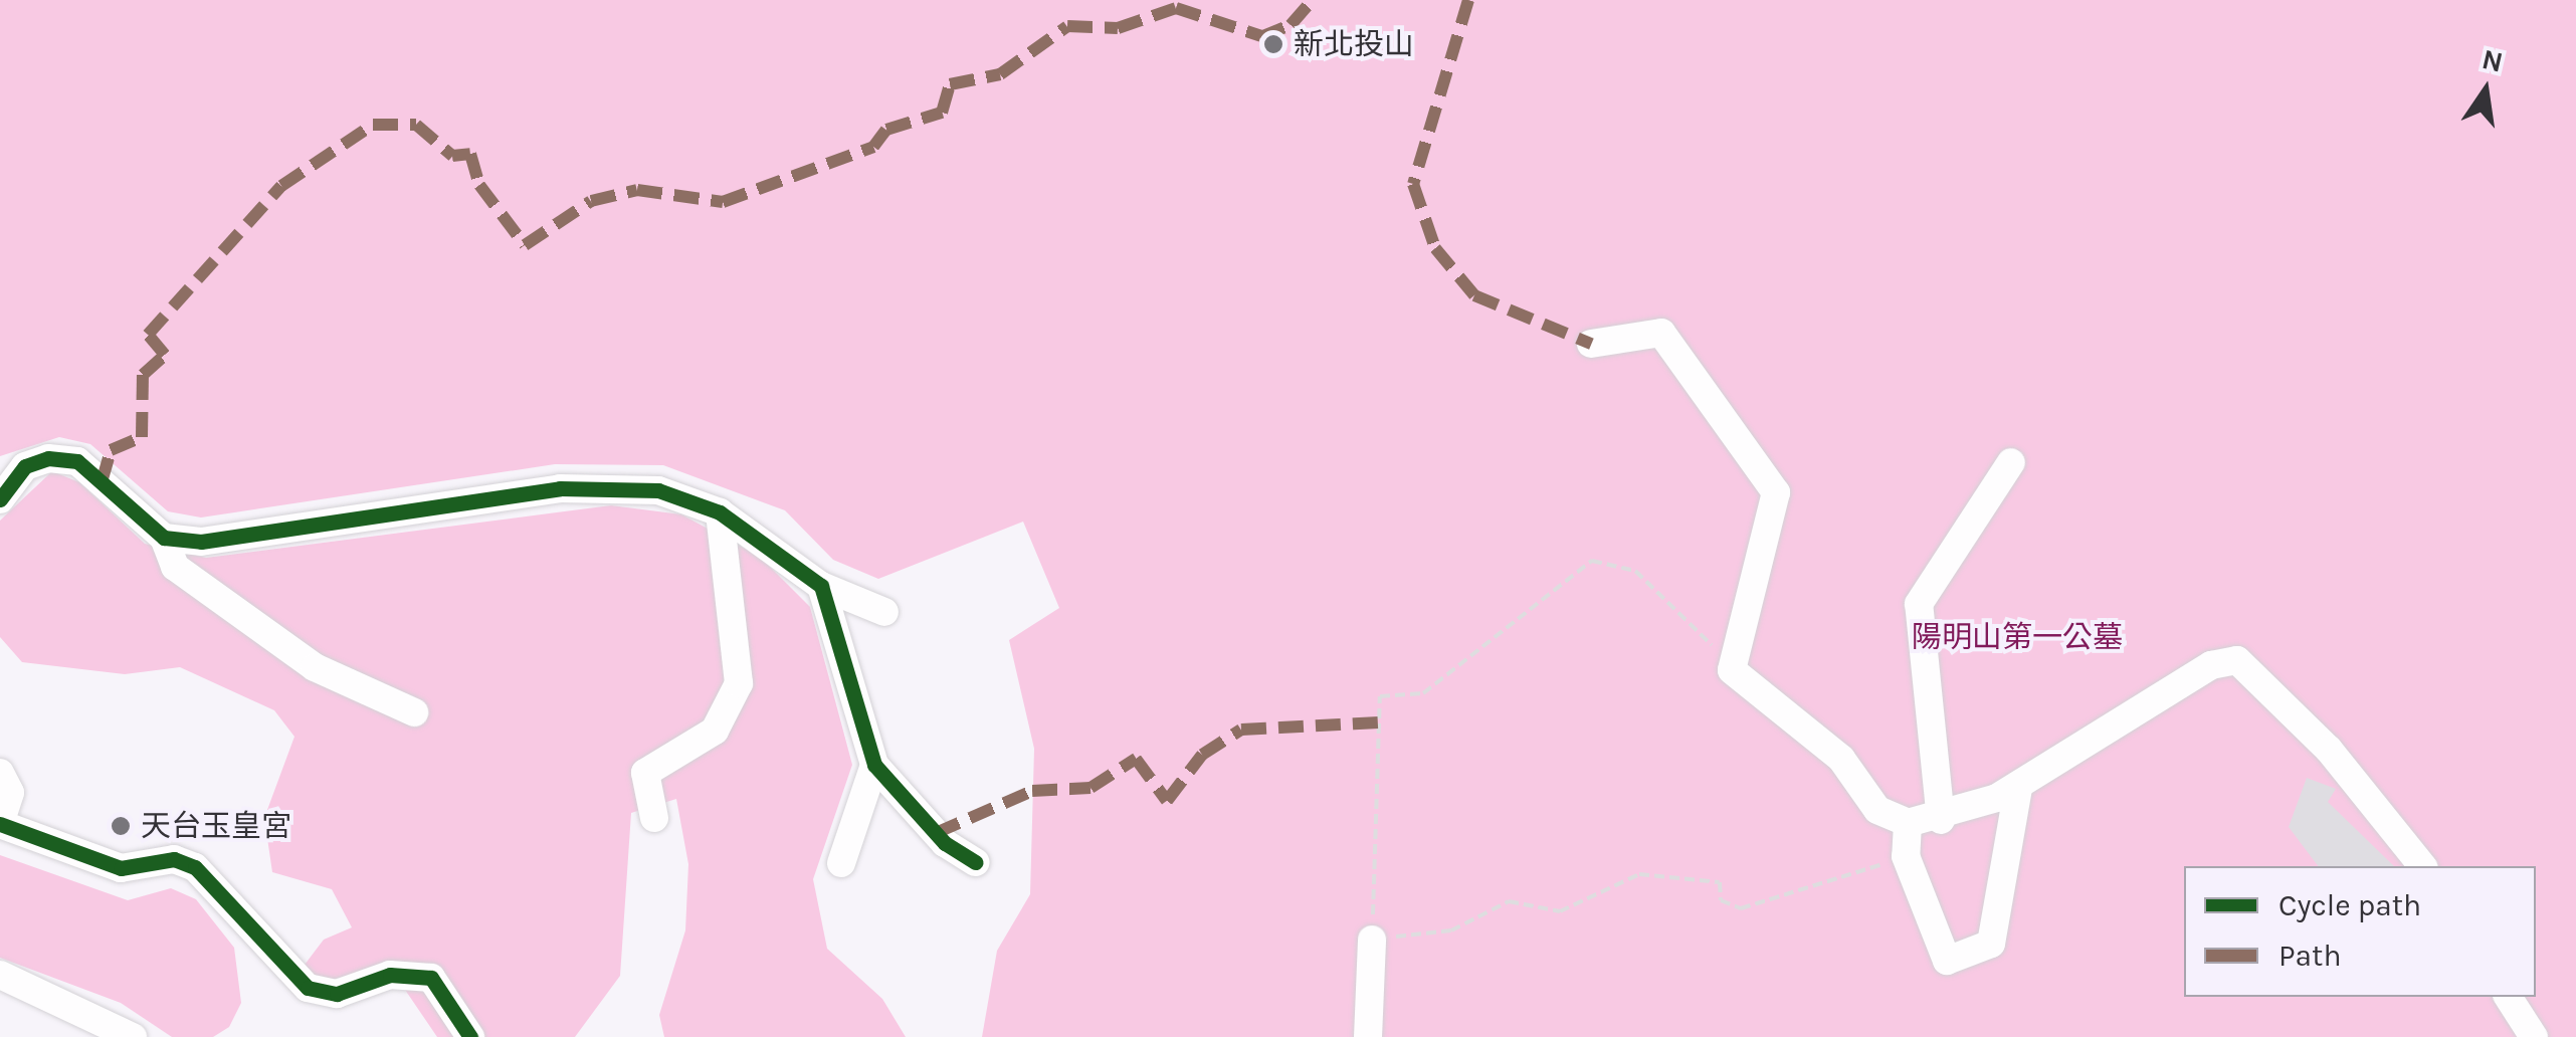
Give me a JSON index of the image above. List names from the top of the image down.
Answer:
{
  "parks": ["陽明山第一公墓"],
  "places": ["新北投山", "天台玉皇宮"],
  "legend": ["Cycle path", "Path"],
  "north": "top"
}
